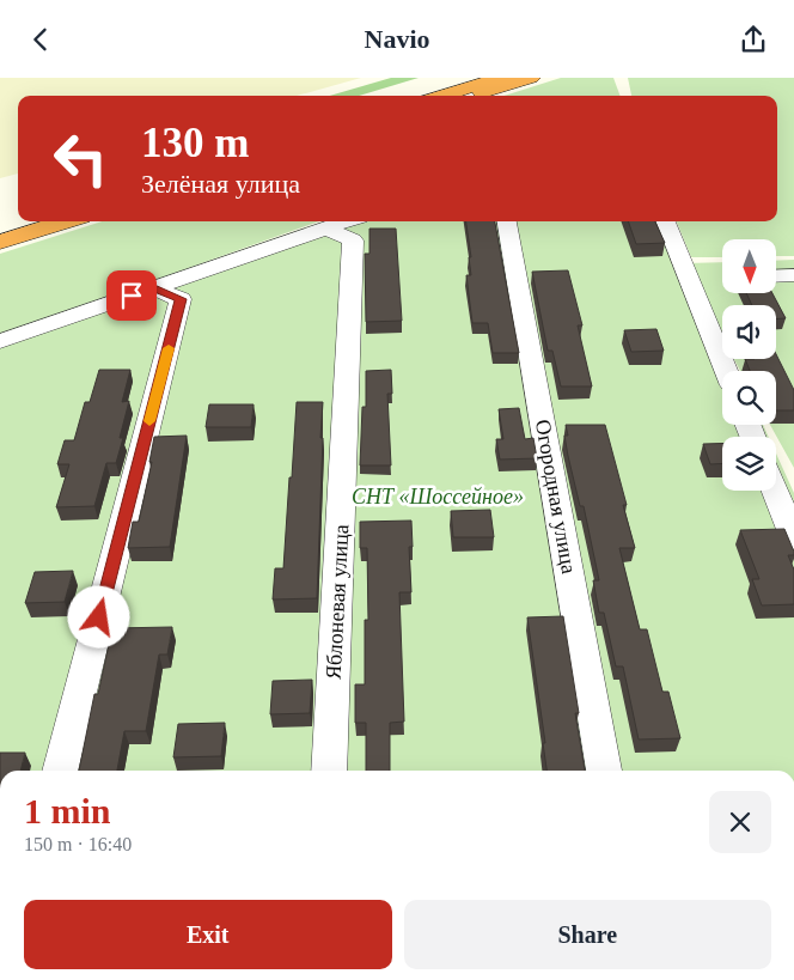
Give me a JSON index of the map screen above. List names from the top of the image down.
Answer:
{
  "streets": {
    "street": ["Огородная улица", "Яблоневая улица"]
  },
  "parks": ["СНТ «Шоссейное»"],
  "north": "bottom",
  "page": {
    "header": "Navio",
    "turn": ["130 m", "Зелёная улица"],
    "heading": ["1 min", "150 m · 16:40"],
    "buttons": ["Exit", "Share"]
  }
}
